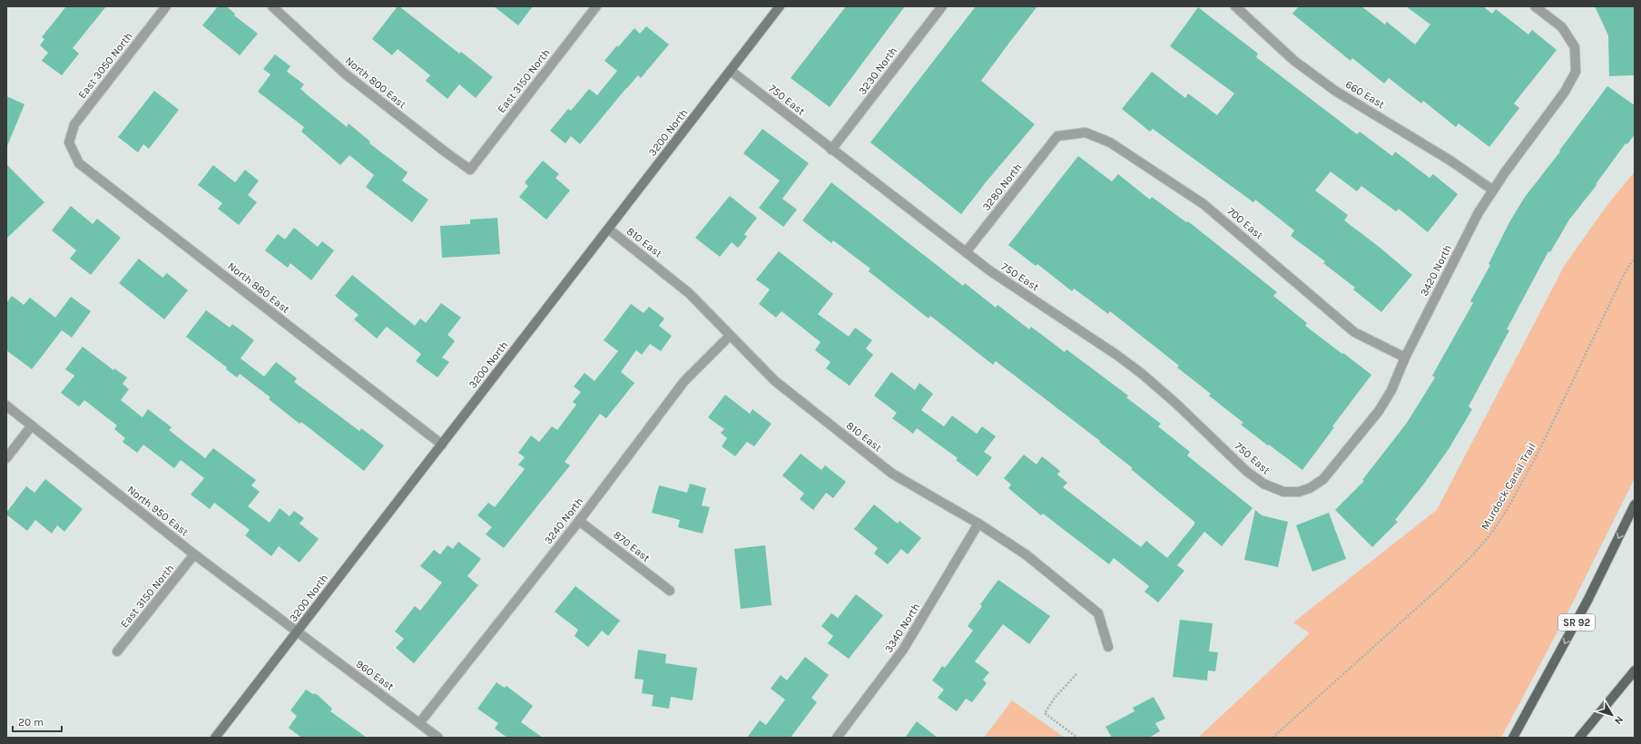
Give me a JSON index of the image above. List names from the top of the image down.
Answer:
{
  "streets": {
    "main road": ["SR 92"],
    "street": [
      "East 3050 North",
      "3230 North",
      "East 3150 North",
      "North 800 East",
      "660 East",
      "750 East",
      "3200 North",
      "3280 North",
      "700 East",
      "810 East",
      "3420 North",
      "North 880 East",
      "North 950 East",
      "3240 North",
      "870 East",
      "3340 North",
      "960 East"
    ],
    "path": ["Murdock Canal Trail"]
  },
  "crossings": [
    ["East 3050 North", "North 880 East"],
    ["3230 North", "750 East"],
    ["East 3150 North", "North 800 East"],
    ["East 3150 North", "North 950 East"],
    ["660 East", "3420 North"],
    ["750 East", "3200 North"],
    ["750 East", "3280 North"],
    ["750 East", "3420 North"],
    ["3200 North", "810 East"],
    ["3200 North", "North 880 East"],
    ["3200 North", "North 950 East"],
    ["3200 North", "960 East"],
    ["3280 North", "700 East"],
    ["700 East", "3420 North"],
    ["810 East", "3240 North"],
    ["810 East", "3340 North"],
    ["North 950 East", "960 East"],
    ["3240 North", "870 East"],
    ["3240 North", "960 East"]
  ],
  "scale_bar": "20 m",
  "north": "bottom right"
}
